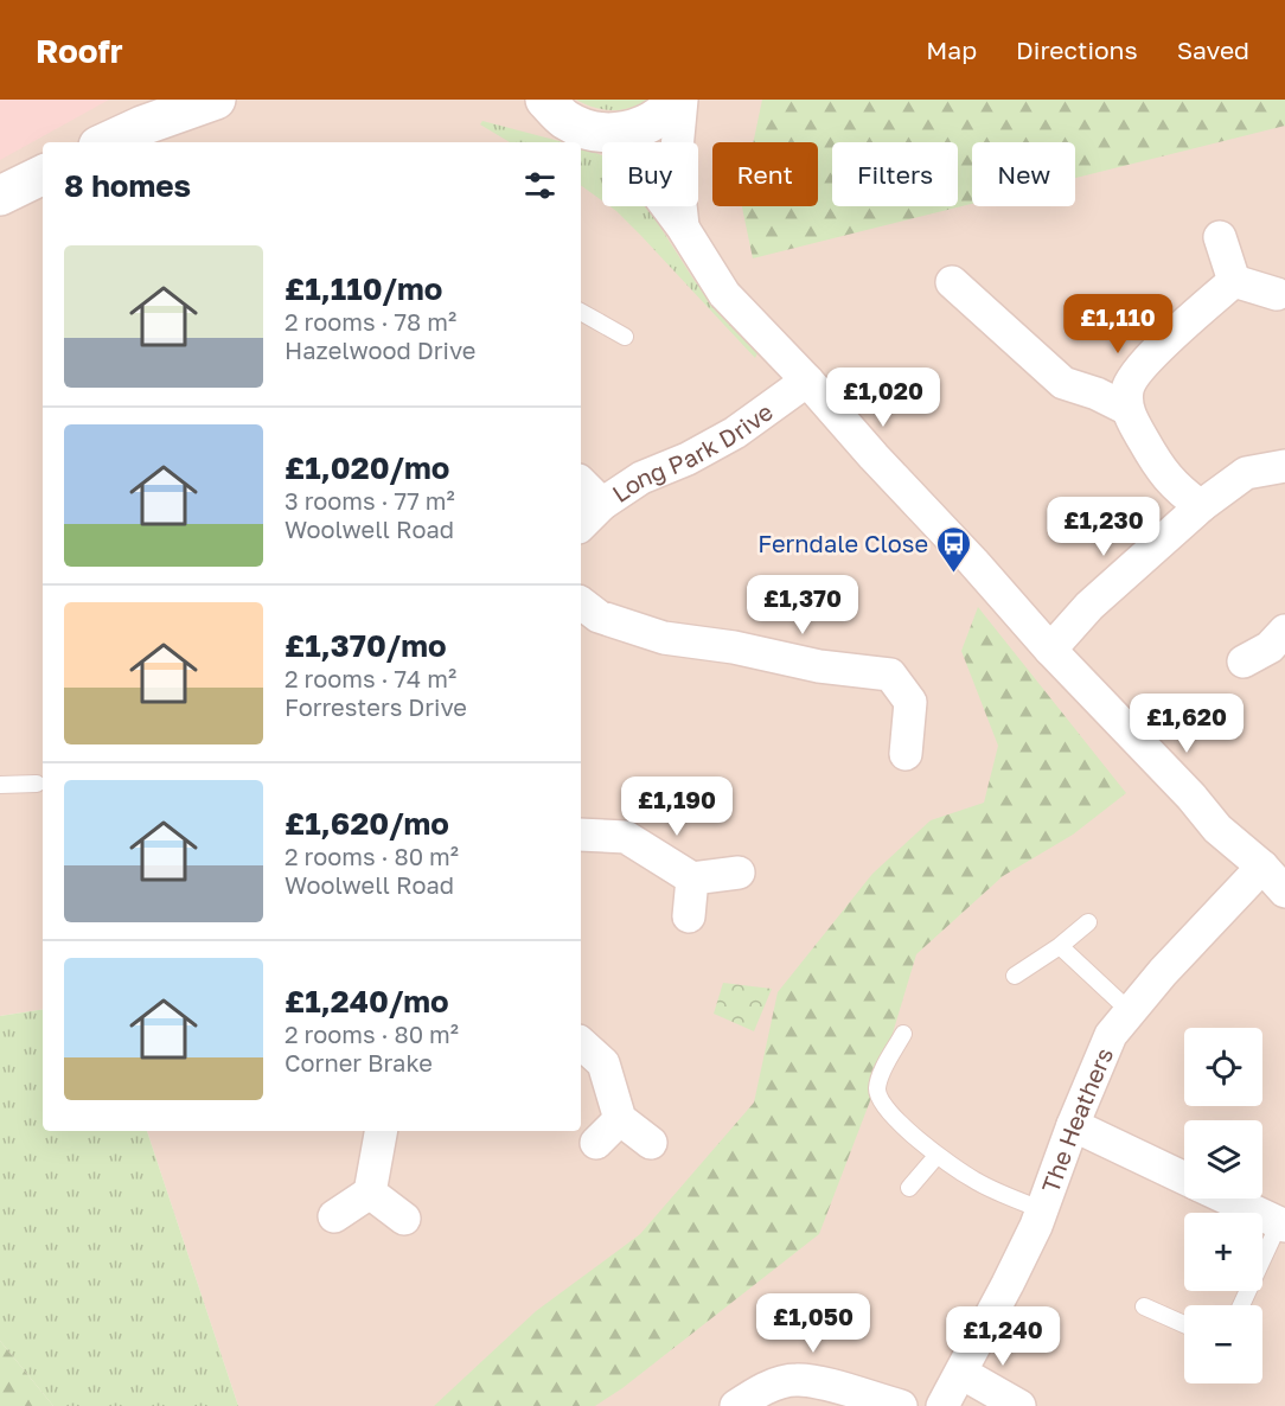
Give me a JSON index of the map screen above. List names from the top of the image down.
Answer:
{
  "streets": {
    "street": ["Long Park Drive", "The Heathers"]
  },
  "places": {
    "bus stop": ["Ferndale Close"]
  },
  "page": {
    "header": "Roofr",
    "nav": ["Map", "Directions", "Saved"],
    "chip": [
      "Buy",
      "Rent",
      "Filters",
      "New"
    ],
    "heading": "8 homes",
    "list": [
      {
        "name": "£1,110/mo",
        "note": "2 rooms · 78 m² · Hazelwood Drive"
      },
      {
        "name": "£1,020/mo",
        "note": "3 rooms · 77 m² · Woolwell Road"
      },
      {
        "name": "£1,370/mo",
        "note": "2 rooms · 74 m² · Forresters Drive"
      },
      {
        "name": "£1,620/mo",
        "note": "2 rooms · 80 m² · Woolwell Road"
      },
      {
        "name": "£1,240/mo",
        "note": "2 rooms · 80 m² · Corner Brake"
      }
    ],
    "price": [
      "£1,110",
      "£1,020",
      "£1,230",
      "£1,370",
      "£1,620",
      "£1,190",
      "£1,050",
      "£1,240"
    ],
    "map_buttons": ["+", "−"]
  }
}
